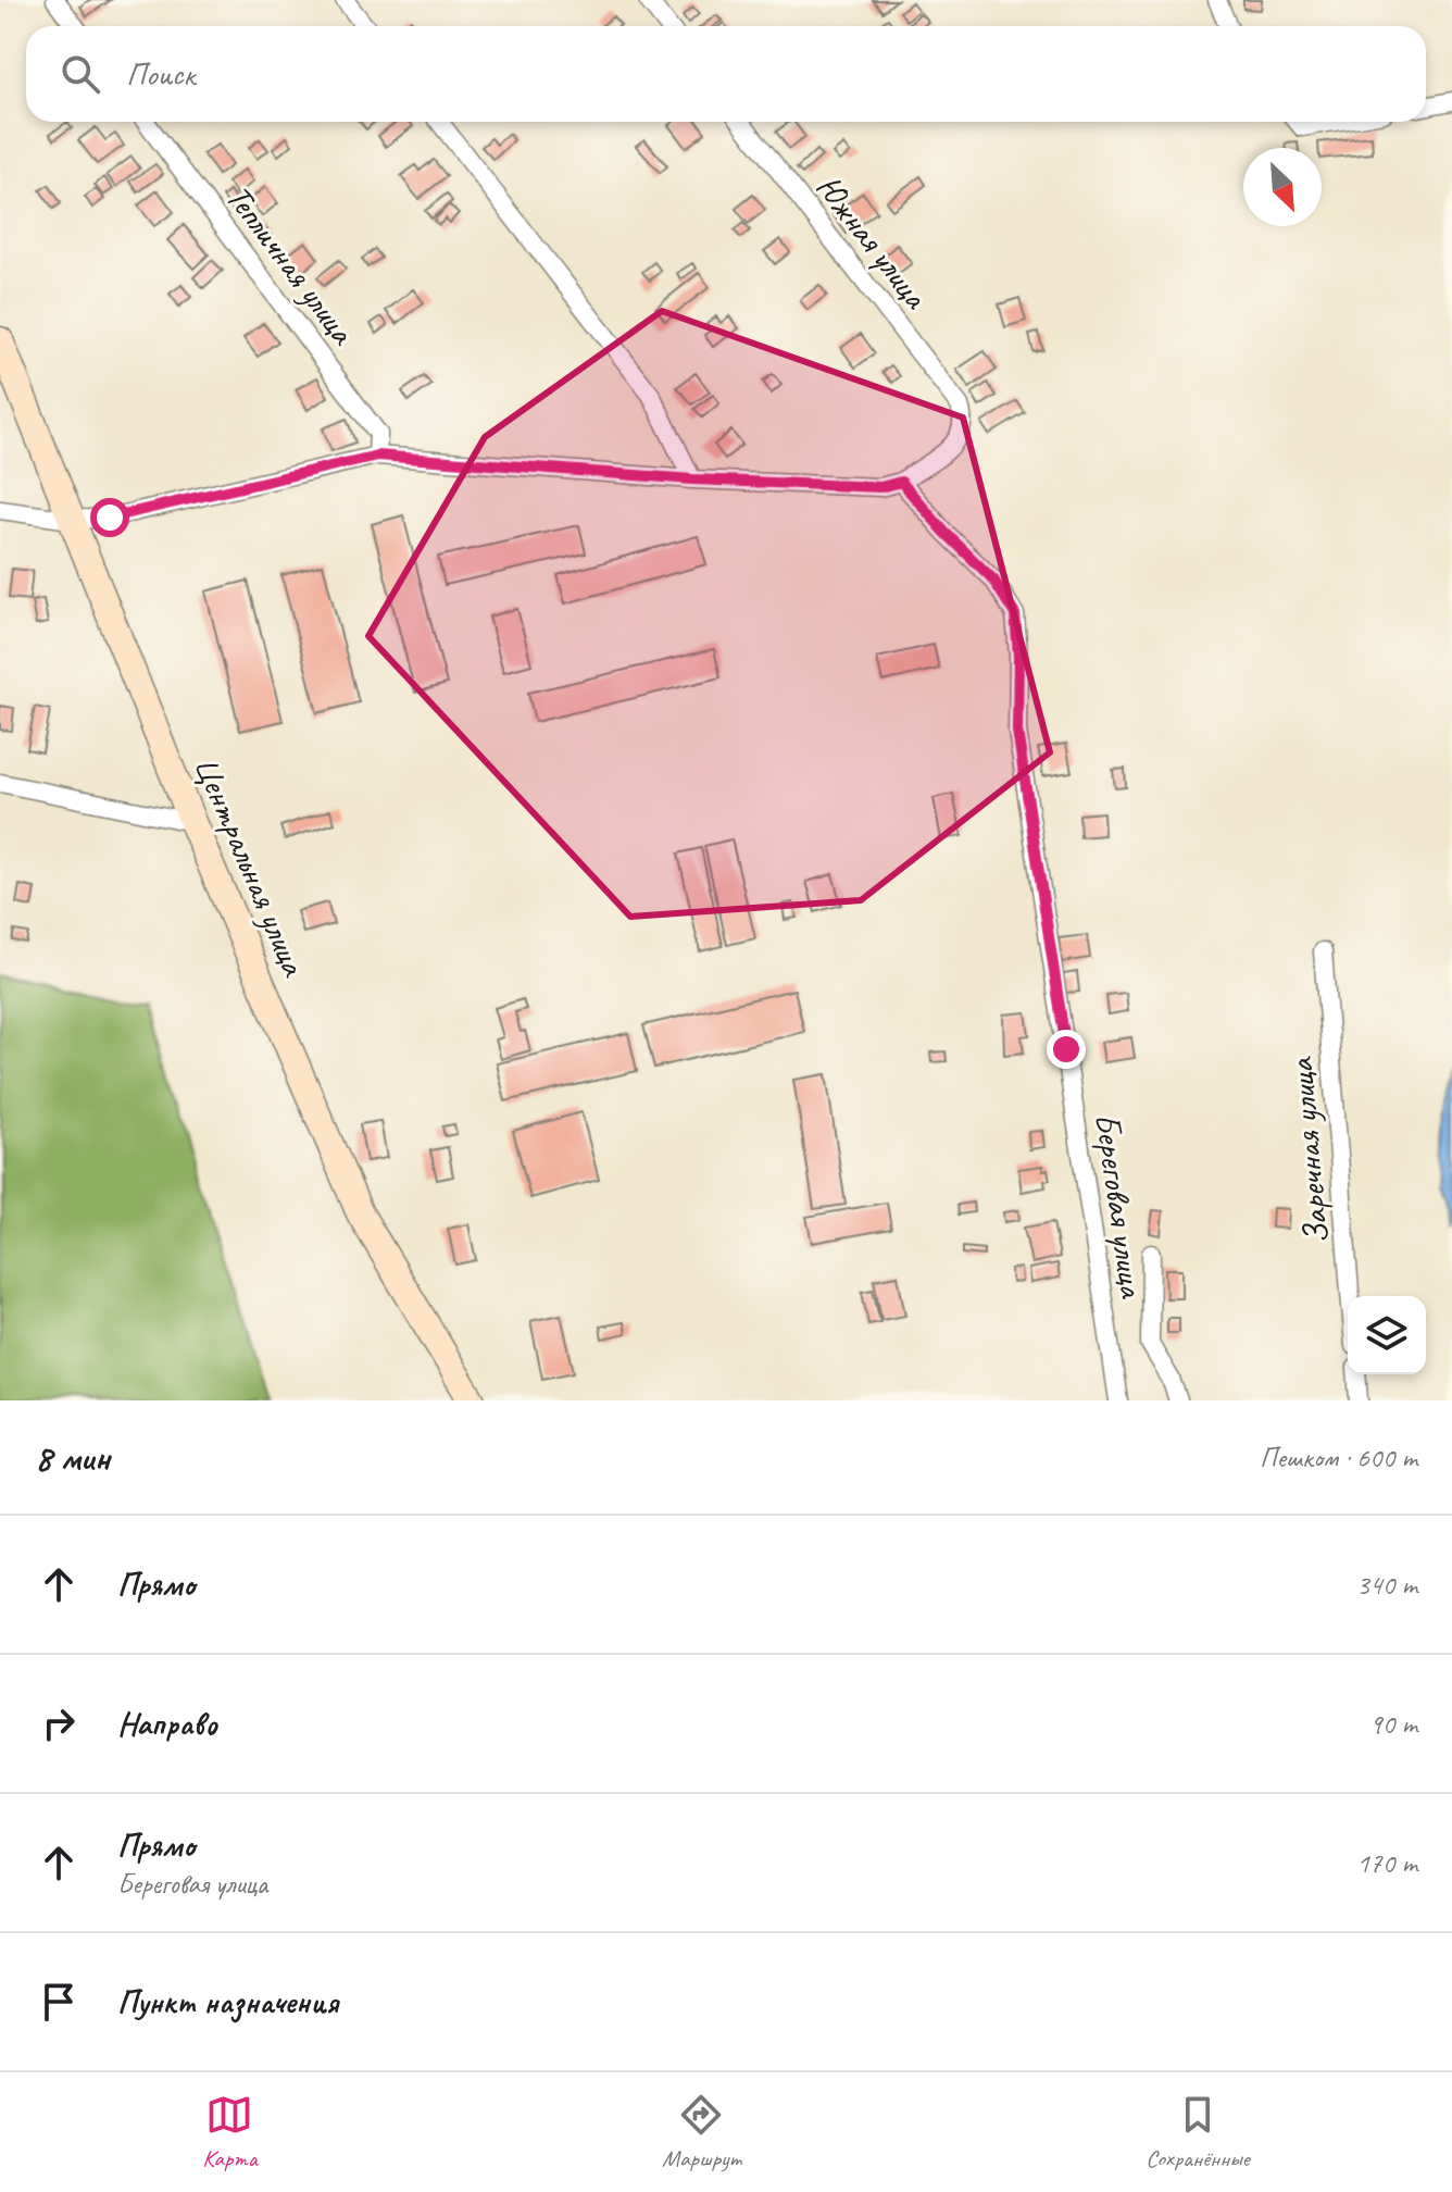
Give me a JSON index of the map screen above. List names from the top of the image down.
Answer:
{
  "streets": {
    "street": [
      "Южная улица",
      "Тепличная улица",
      "Центральная улица",
      "Заречная улица",
      "Береговая улица"
    ]
  },
  "crossings": [
    ["Южная улица", "Береговая улица"]
  ],
  "north": "bottom right",
  "page": {
    "search": "Поиск",
    "heading": ["8 мин", "Пешком · 600 m"],
    "list": [
      ["Прямо", "340 m"],
      ["Направо", "90 m"],
      ["Прямо", "Береговая улица", "170 m"],
      "Пункт назначения"
    ],
    "nav": ["Карта", "Маршрут", "Сохранённые"]
  }
}
